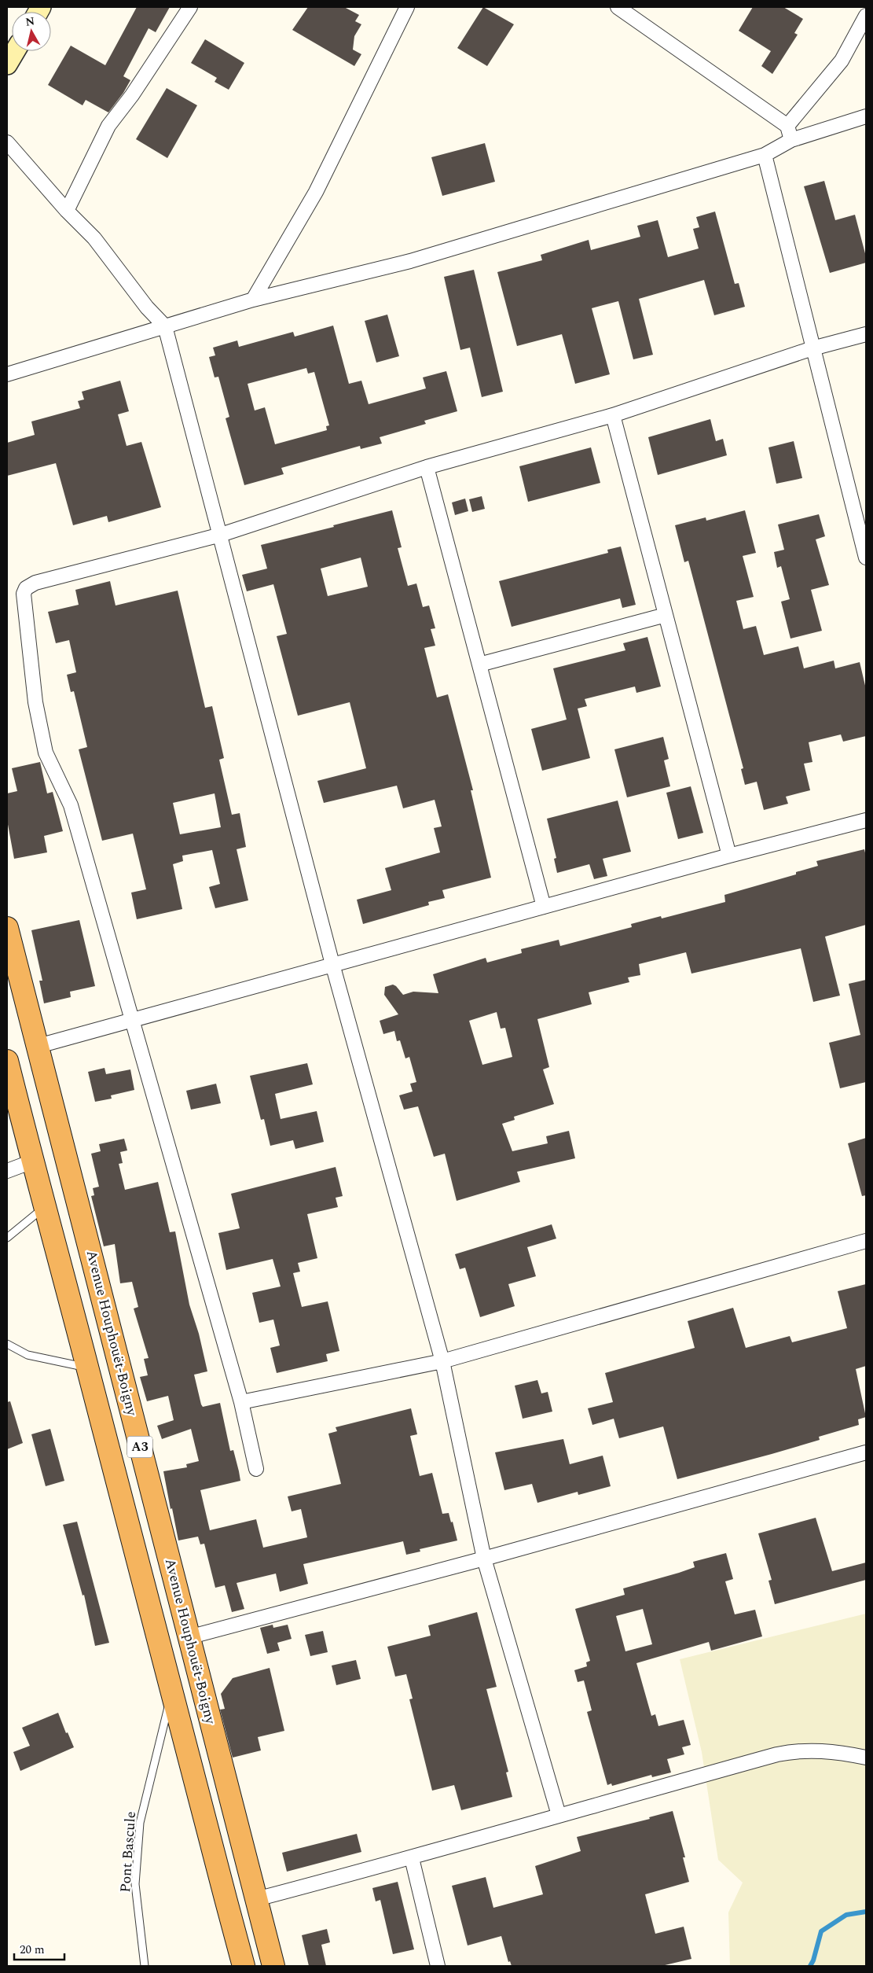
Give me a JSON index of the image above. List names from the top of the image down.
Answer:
{
  "streets": {
    "highway": ["Avenue Houphouët-Boigny", "A3"],
    "lane": ["Pont Bascule"]
  },
  "crossings": [
    ["A3", "Pont Bascule"]
  ],
  "scale_bar": "20 m",
  "north": "top"
}
